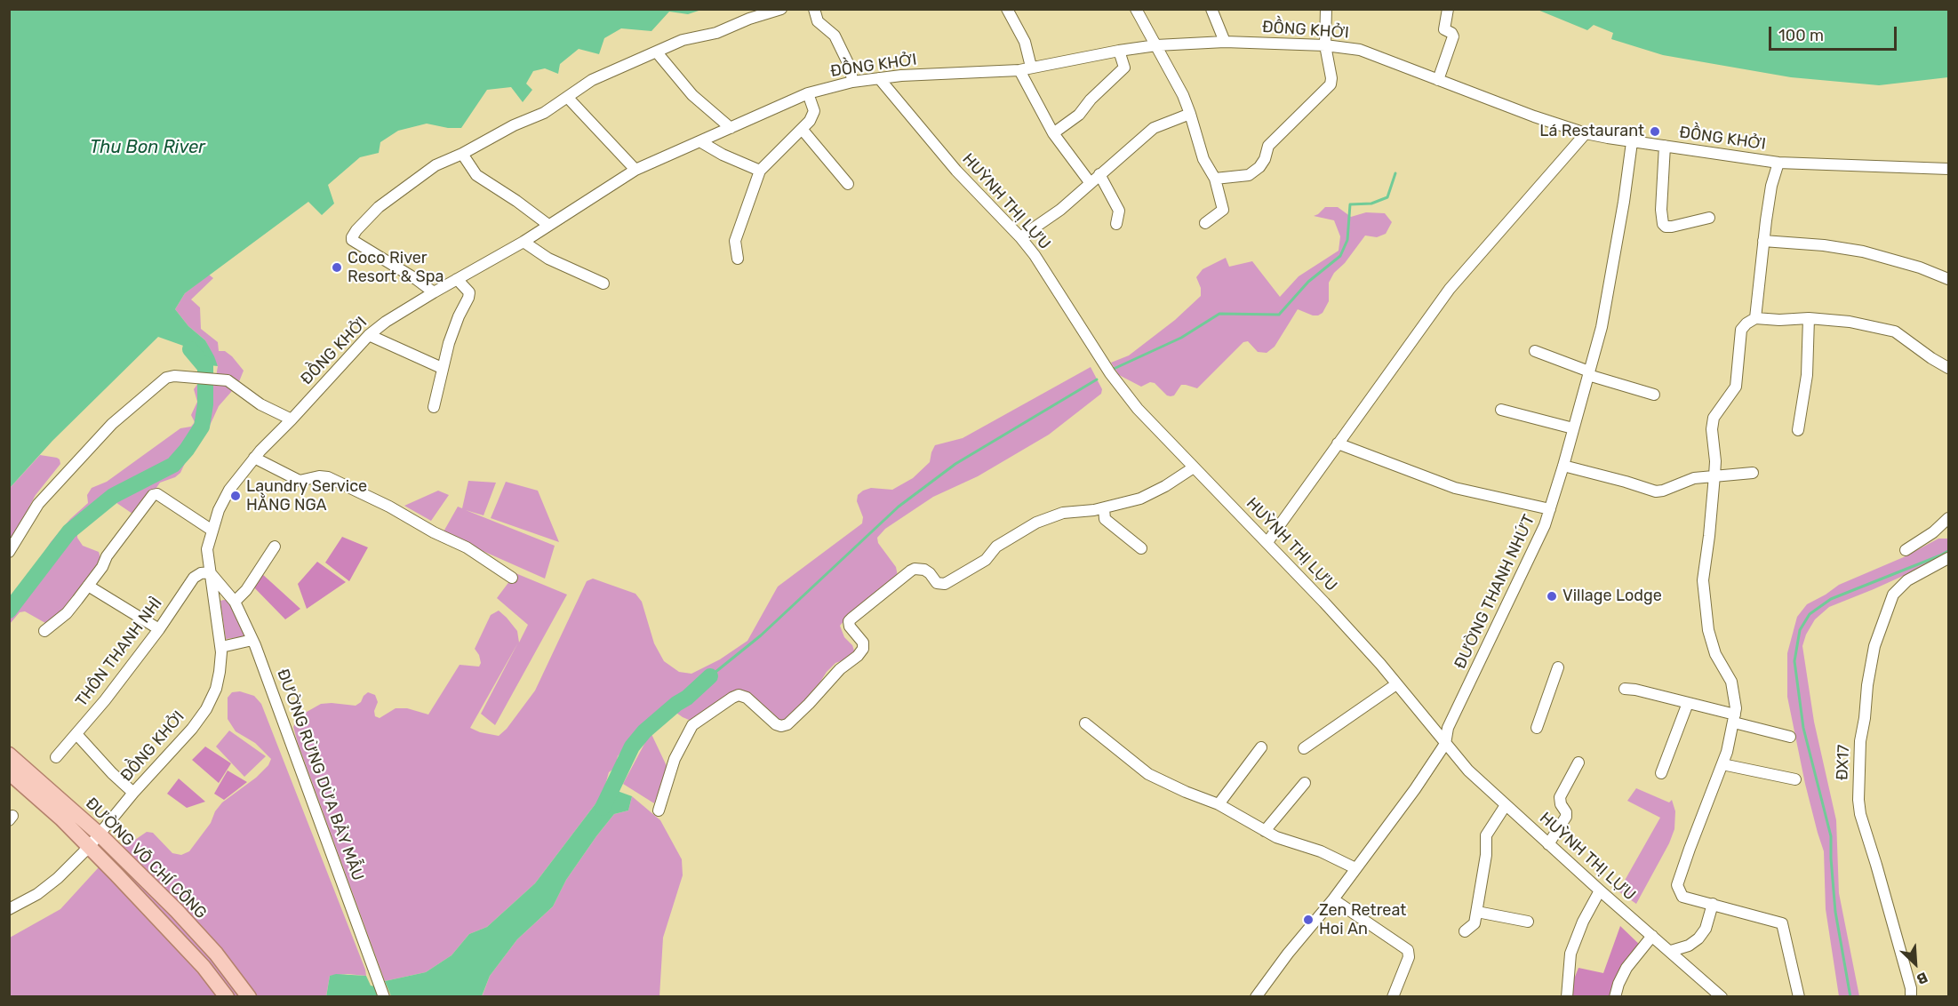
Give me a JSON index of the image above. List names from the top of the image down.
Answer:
{
  "streets": {
    "main road": ["ĐƯỜNG VÕ CHÍ CÔNG"],
    "street": [
      "ĐỒNG KHỞI",
      "HUỲNH THỊ LỰU",
      "ĐƯỜNG THANH NHỨT",
      "THÔN THANH NHÌ",
      "ĐX17",
      "ĐƯỜNG RỪNG DỪA BẢY MẪU"
    ]
  },
  "crossings": [
    ["ĐỒNG KHỞI", "HUỲNH THỊ LỰU"],
    ["ĐỒNG KHỞI", "ĐƯỜNG THANH NHỨT"],
    ["ĐỒNG KHỞI", "THÔN THANH NHÌ"],
    ["ĐỒNG KHỞI", "ĐƯỜNG RỪNG DỪA BẢY MẪU"],
    ["ĐỒNG KHỞI", "ĐƯỜNG VÕ CHÍ CÔNG"],
    ["HUỲNH THỊ LỰU", "ĐƯỜNG THANH NHỨT"],
    ["THÔN THANH NHÌ", "ĐƯỜNG RỪNG DỪA BẢY MẪU"]
  ],
  "water": ["Thu Bon River"],
  "places": [
    "Lá Restaurant",
    "Coco River Resort & Spa",
    "Laundry Service HẰNG NGA",
    "Village Lodge",
    "Zen Retreat Hoi An"
  ],
  "scale_bar": "100 m",
  "north": "bottom right"
}
